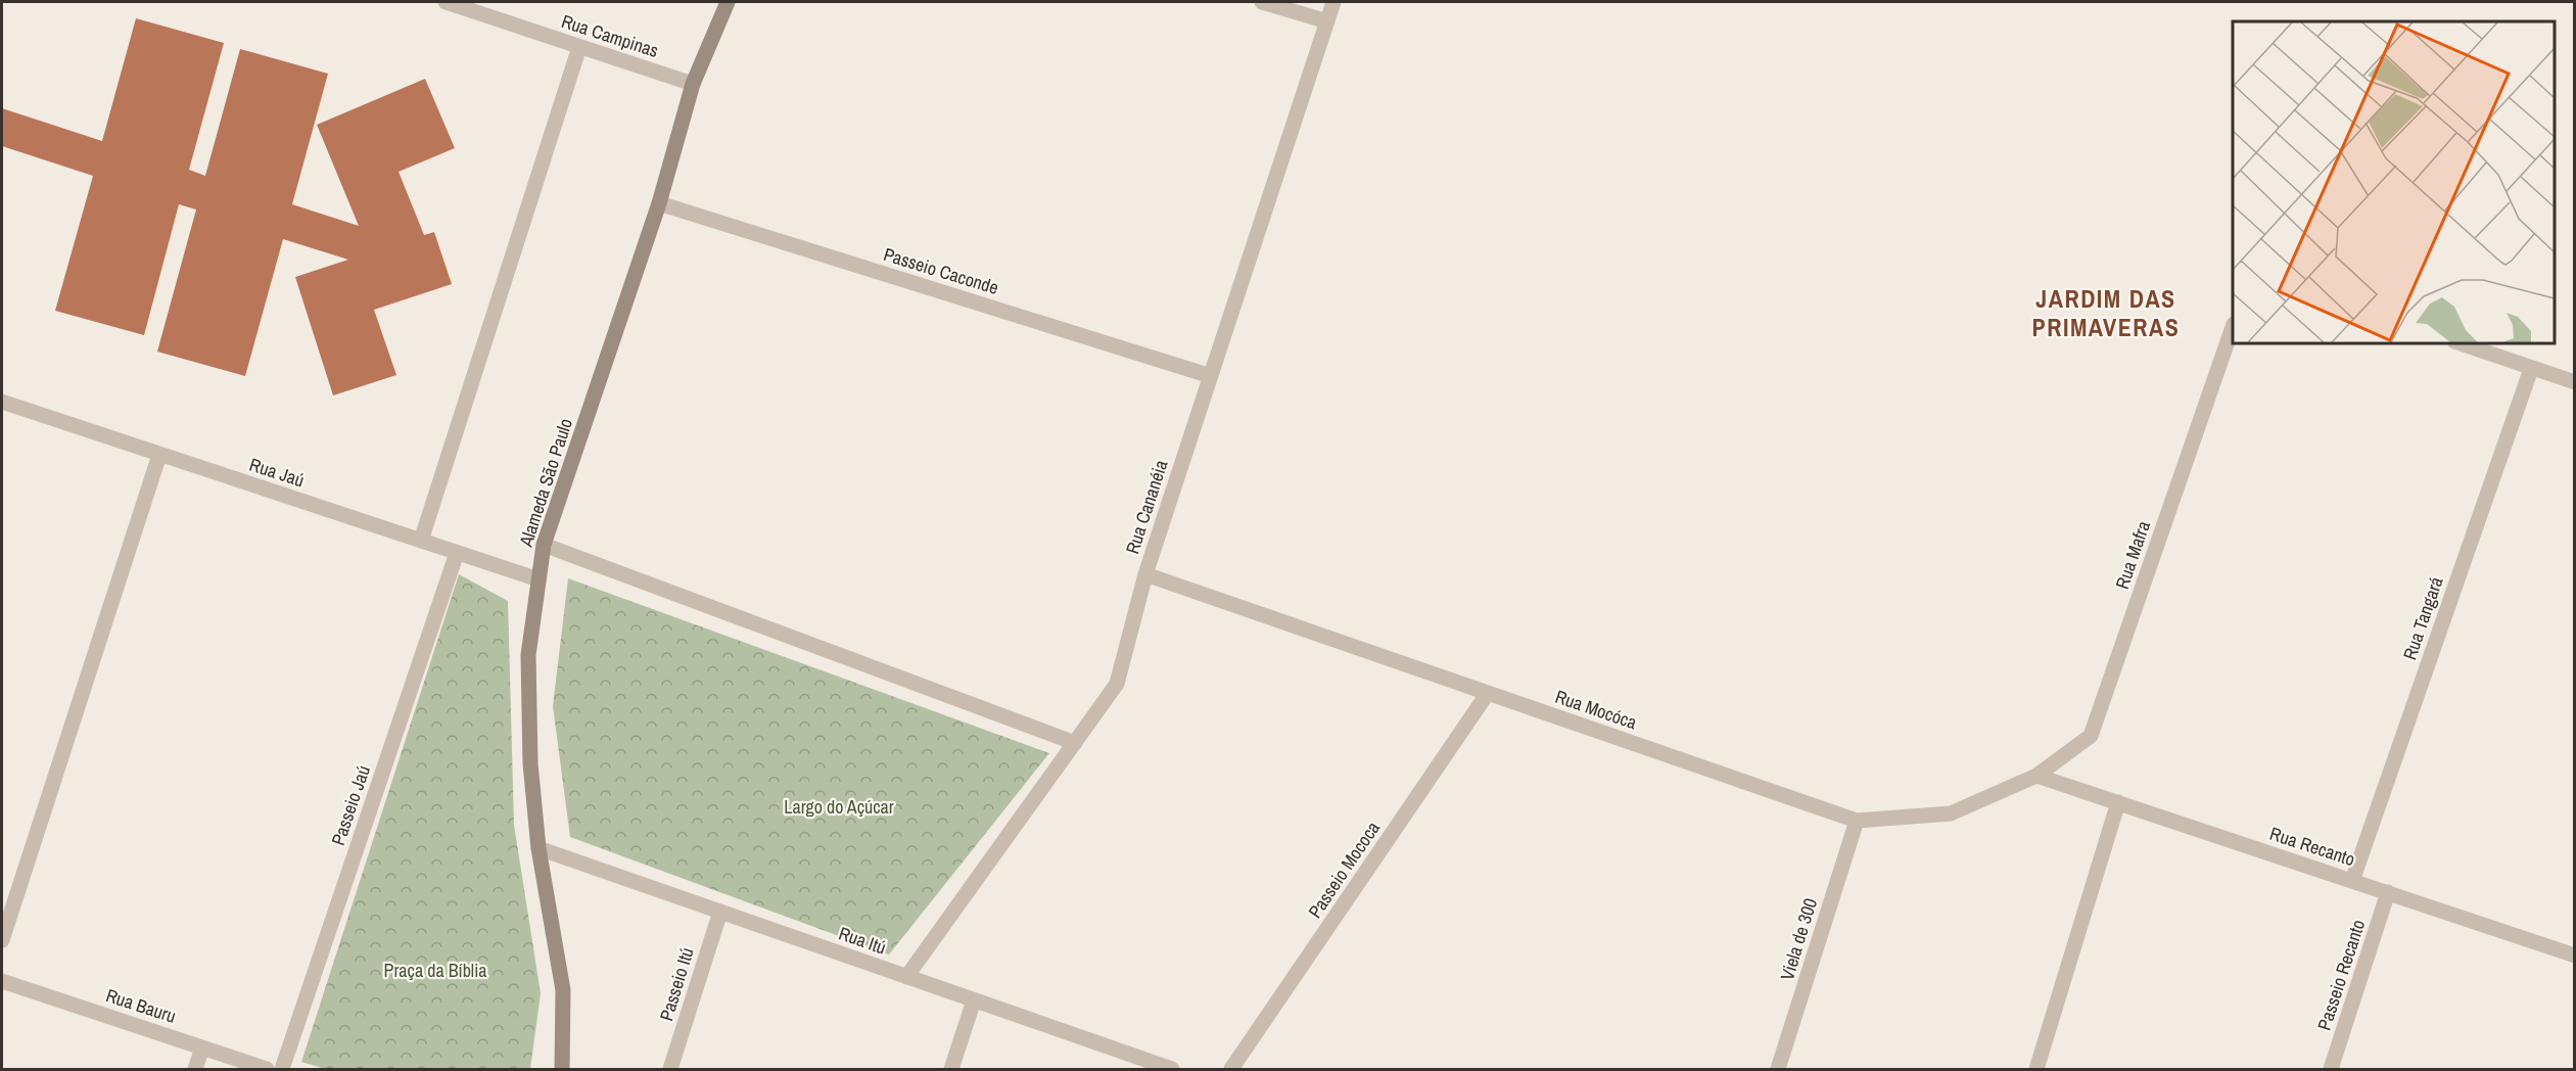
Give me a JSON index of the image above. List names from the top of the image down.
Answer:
{
  "streets": {
    "street": [
      "Rua Campinas",
      "Passeio Caconde",
      "Rua Jaú",
      "Alameda São Paulo",
      "Rua Cananéia",
      "Rua Mafra",
      "Rua Tangará",
      "Rua Mocóca",
      "Passeio Jaú",
      "Rua Recanto",
      "Passeio Mococa",
      "Viela de 300",
      "Rua Itú",
      "Passeio Recanto",
      "Passeio Itú",
      "Rua Bauru"
    ]
  },
  "crossings": [
    ["Rua Campinas", "Alameda São Paulo"],
    ["Passeio Caconde", "Alameda São Paulo"],
    ["Passeio Caconde", "Rua Cananéia"],
    ["Rua Jaú", "Alameda São Paulo"],
    ["Rua Jaú", "Passeio Jaú"],
    ["Alameda São Paulo", "Rua Itú"],
    ["Rua Cananéia", "Rua Mocóca"],
    ["Rua Cananéia", "Rua Itú"],
    ["Rua Mafra", "Rua Mocóca"],
    ["Rua Mafra", "Rua Recanto"],
    ["Rua Tangará", "Rua Recanto"],
    ["Rua Mocóca", "Rua Recanto"],
    ["Rua Mocóca", "Passeio Mococa"],
    ["Rua Mocóca", "Viela de 300"],
    ["Rua Recanto", "Passeio Recanto"],
    ["Rua Itú", "Passeio Itú"]
  ],
  "districts": ["JARDIM DAS PRIMAVERAS"],
  "parks": ["Largo do Açúcar", "Praça da Bíblia"]
}
